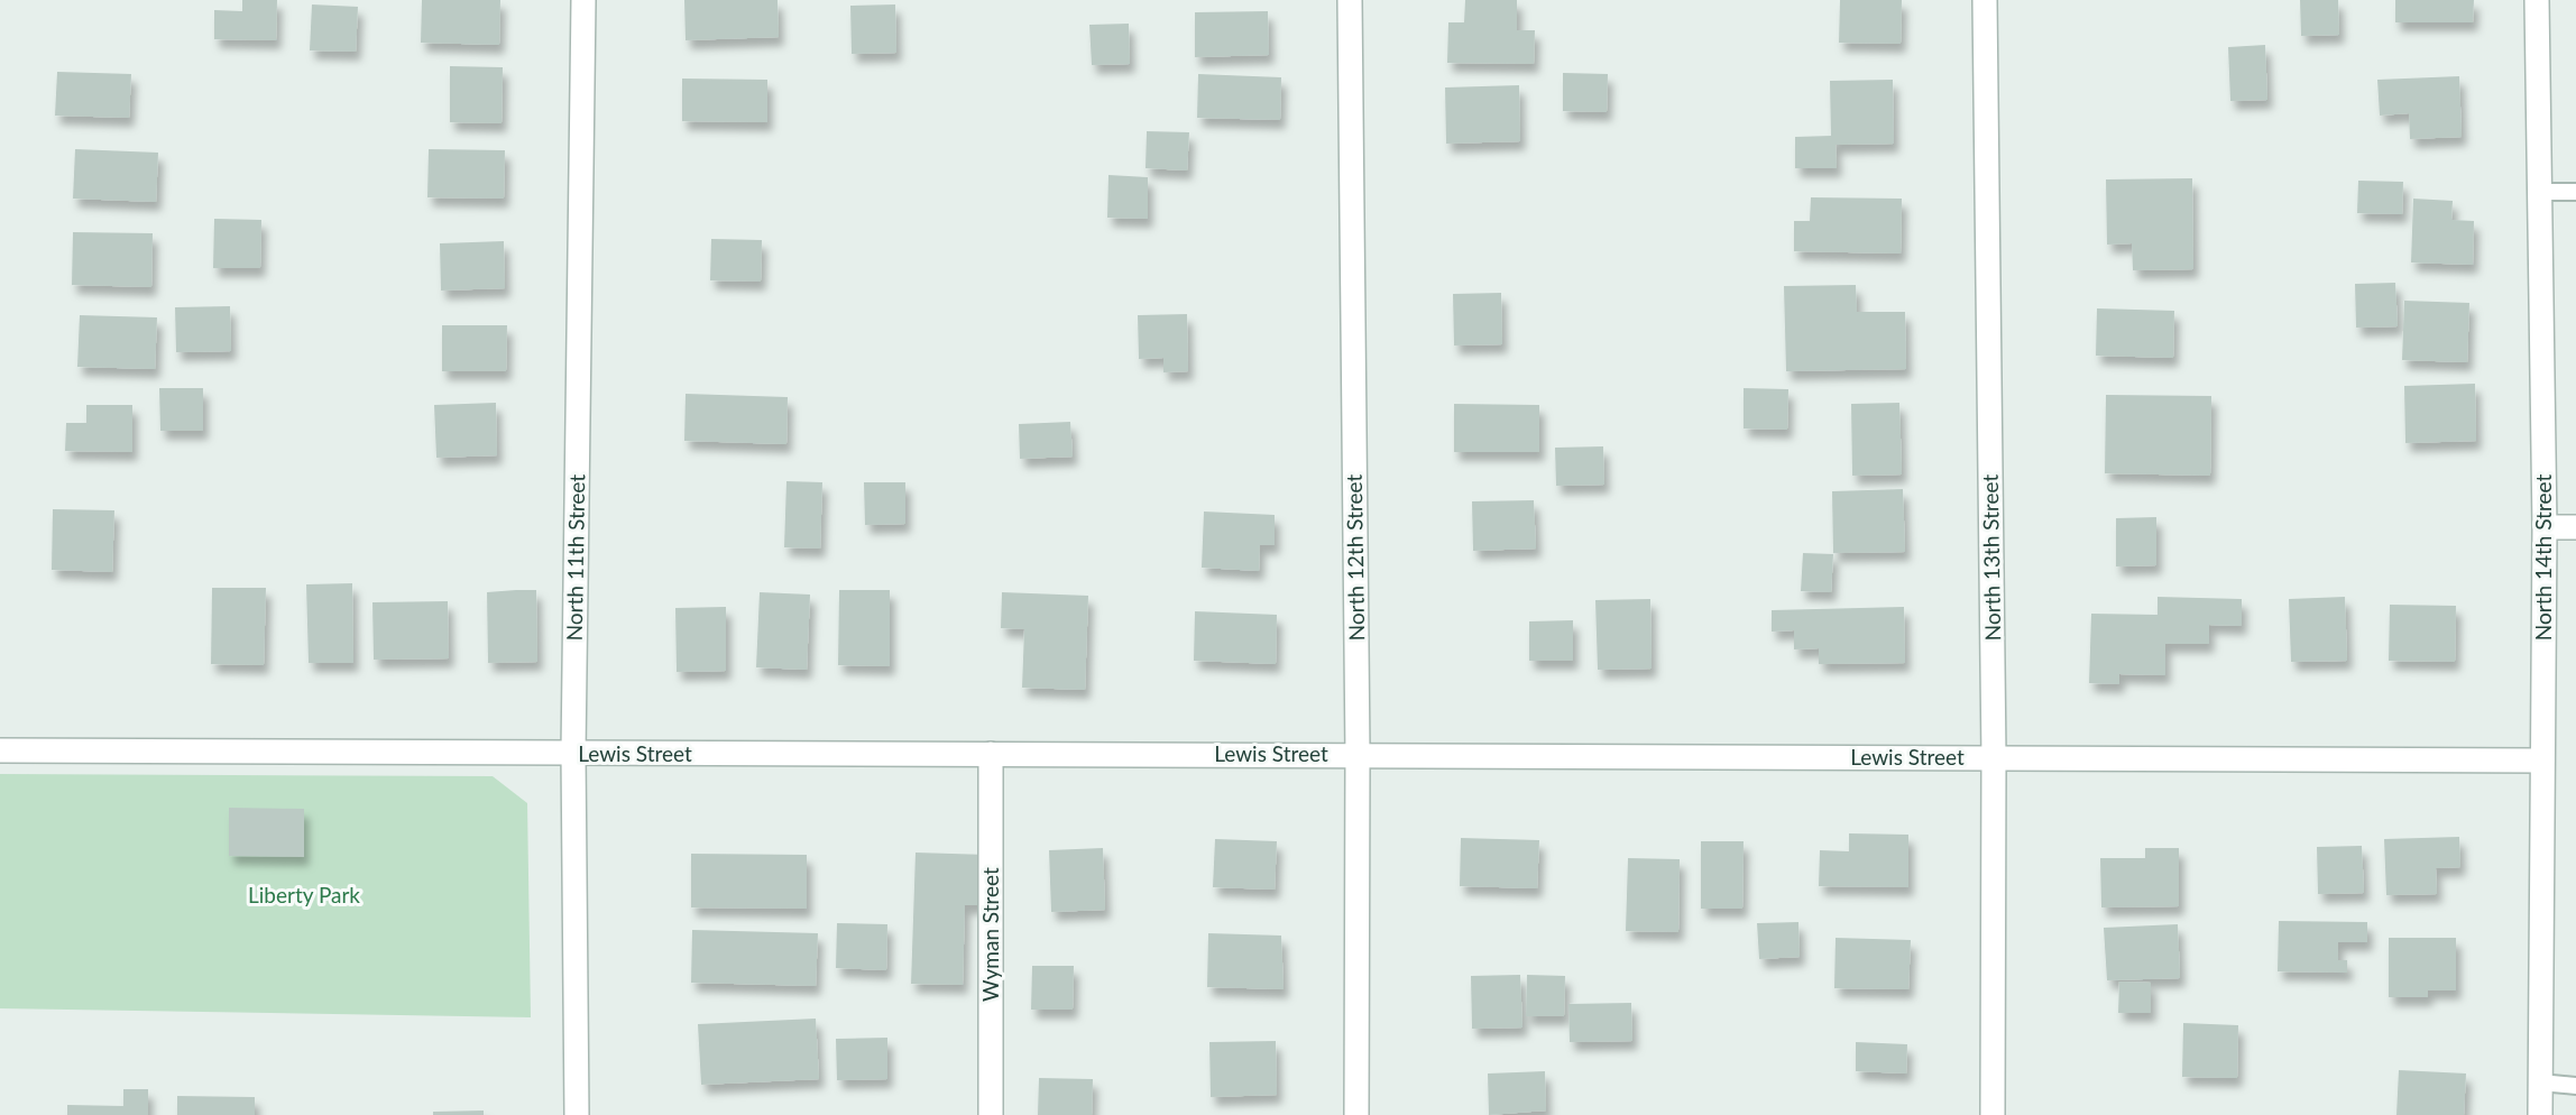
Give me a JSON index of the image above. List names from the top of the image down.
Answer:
{
  "streets": {
    "street": [
      "North 11th Street",
      "North 12th Street",
      "North 13th Street",
      "North 14th Street",
      "Lewis Street",
      "Wyman Street"
    ]
  },
  "crossings": [
    ["North 11th Street", "Lewis Street"],
    ["North 12th Street", "Lewis Street"],
    ["North 13th Street", "Lewis Street"],
    ["North 14th Street", "Lewis Street"],
    ["Lewis Street", "Wyman Street"]
  ],
  "parks": ["Liberty Park"]
}
